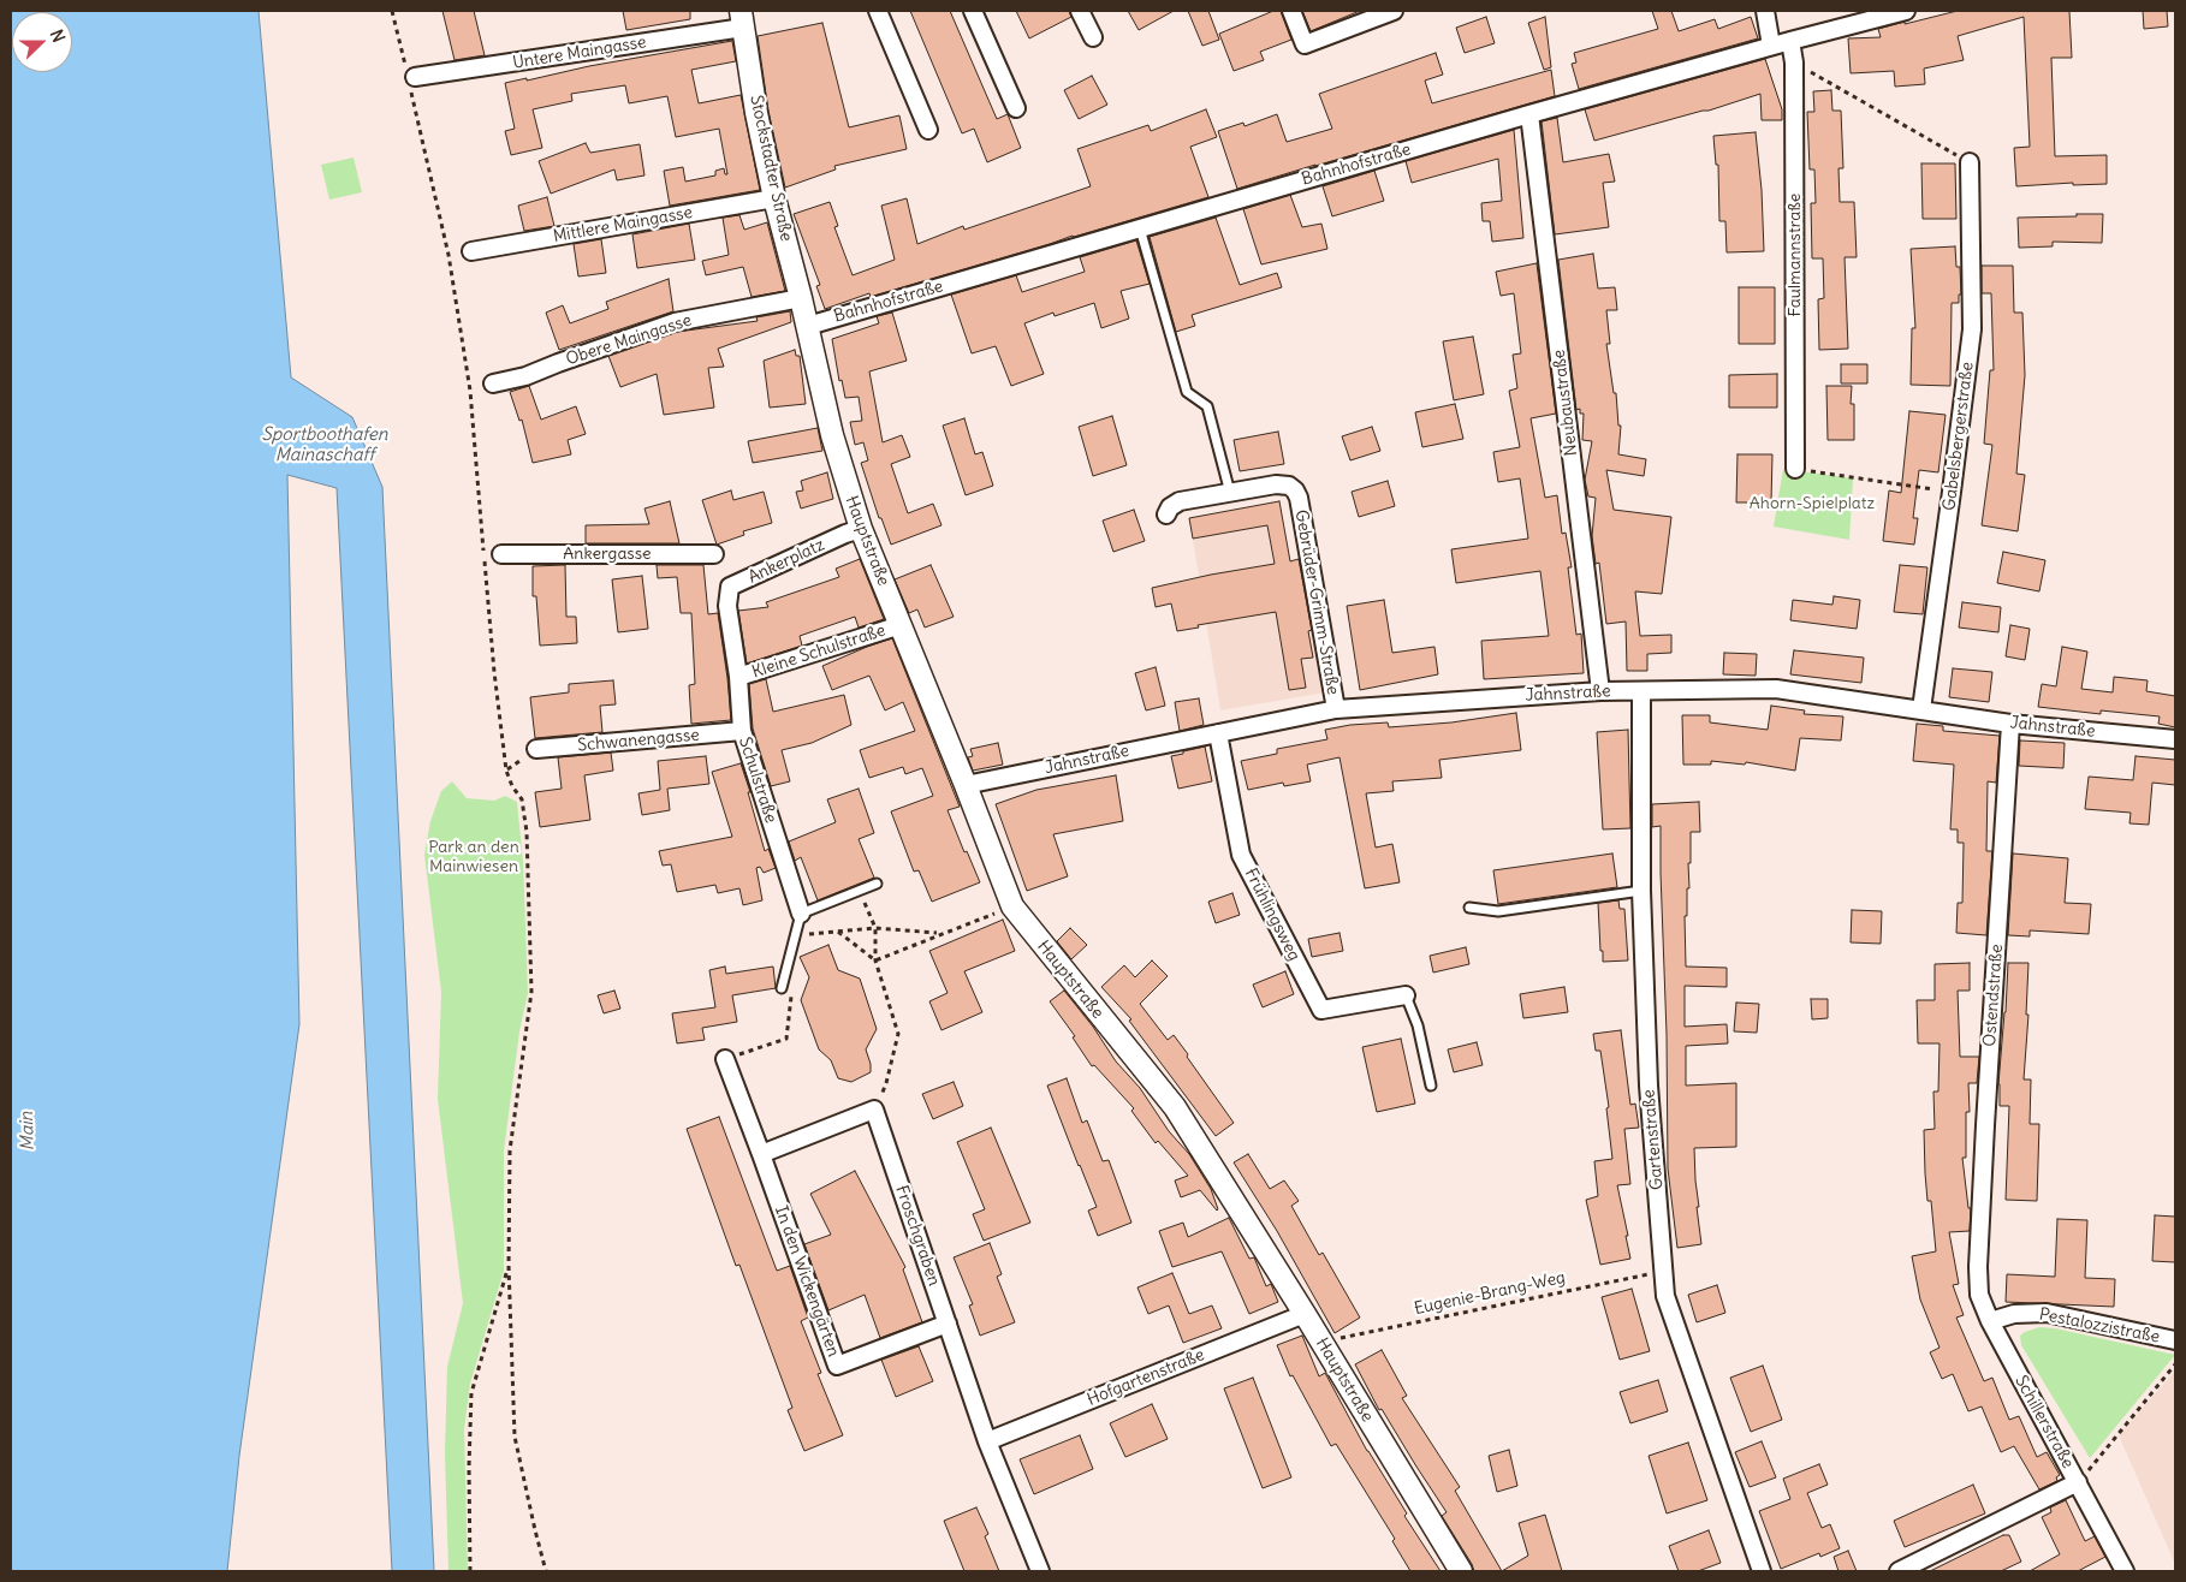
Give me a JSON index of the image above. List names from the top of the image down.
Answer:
{
  "streets": {
    "street": [
      "Untere Maingasse",
      "Bahnhofstraße",
      "Stockstadter Straße",
      "Mittlere Maingasse",
      "Faulmannstraße",
      "Obere Maingasse",
      "Neubaustraße",
      "Gabelsbergerstraße",
      "Hauptstraße",
      "Ankergasse",
      "Ankerplatz",
      "Gebrüder-Grimm-Straße",
      "Kleine Schulstraße",
      "Jahnstraße",
      "Schwanengasse",
      "Schulstraße",
      "Frühlingsweg",
      "Ostendstraße",
      "Gartenstraße",
      "Froschgraben",
      "In den Wickengärten",
      "Pestalozzistraße",
      "Hofgartenstraße",
      "Schillerstraße"
    ],
    "path": ["Eugenie-Brang-Weg"]
  },
  "crossings": [
    ["Untere Maingasse", "Stockstadter Straße"],
    ["Bahnhofstraße", "Stockstadter Straße"],
    ["Bahnhofstraße", "Faulmannstraße"],
    ["Bahnhofstraße", "Neubaustraße"],
    ["Bahnhofstraße", "Hauptstraße"],
    ["Stockstadter Straße", "Mittlere Maingasse"],
    ["Stockstadter Straße", "Obere Maingasse"],
    ["Stockstadter Straße", "Hauptstraße"],
    ["Neubaustraße", "Jahnstraße"],
    ["Gabelsbergerstraße", "Jahnstraße"],
    ["Hauptstraße", "Ankerplatz"],
    ["Hauptstraße", "Kleine Schulstraße"],
    ["Hauptstraße", "Jahnstraße"],
    ["Hauptstraße", "Eugenie-Brang-Weg"],
    ["Hauptstraße", "Hofgartenstraße"],
    ["Ankerplatz", "Schulstraße"],
    ["Gebrüder-Grimm-Straße", "Jahnstraße"],
    ["Kleine Schulstraße", "Schulstraße"],
    ["Jahnstraße", "Frühlingsweg"],
    ["Jahnstraße", "Ostendstraße"],
    ["Jahnstraße", "Gartenstraße"],
    ["Schwanengasse", "Schulstraße"],
    ["Ostendstraße", "Schillerstraße"],
    ["Gartenstraße", "Eugenie-Brang-Weg"],
    ["Froschgraben", "In den Wickengärten"],
    ["Froschgraben", "Hofgartenstraße"],
    ["Pestalozzistraße", "Schillerstraße"]
  ],
  "water": ["Sportboothafen Mainaschaff", "Main"],
  "parks": ["Ahorn-Spielplatz", "Park an den Mainwiesen"],
  "north": "right"
}
